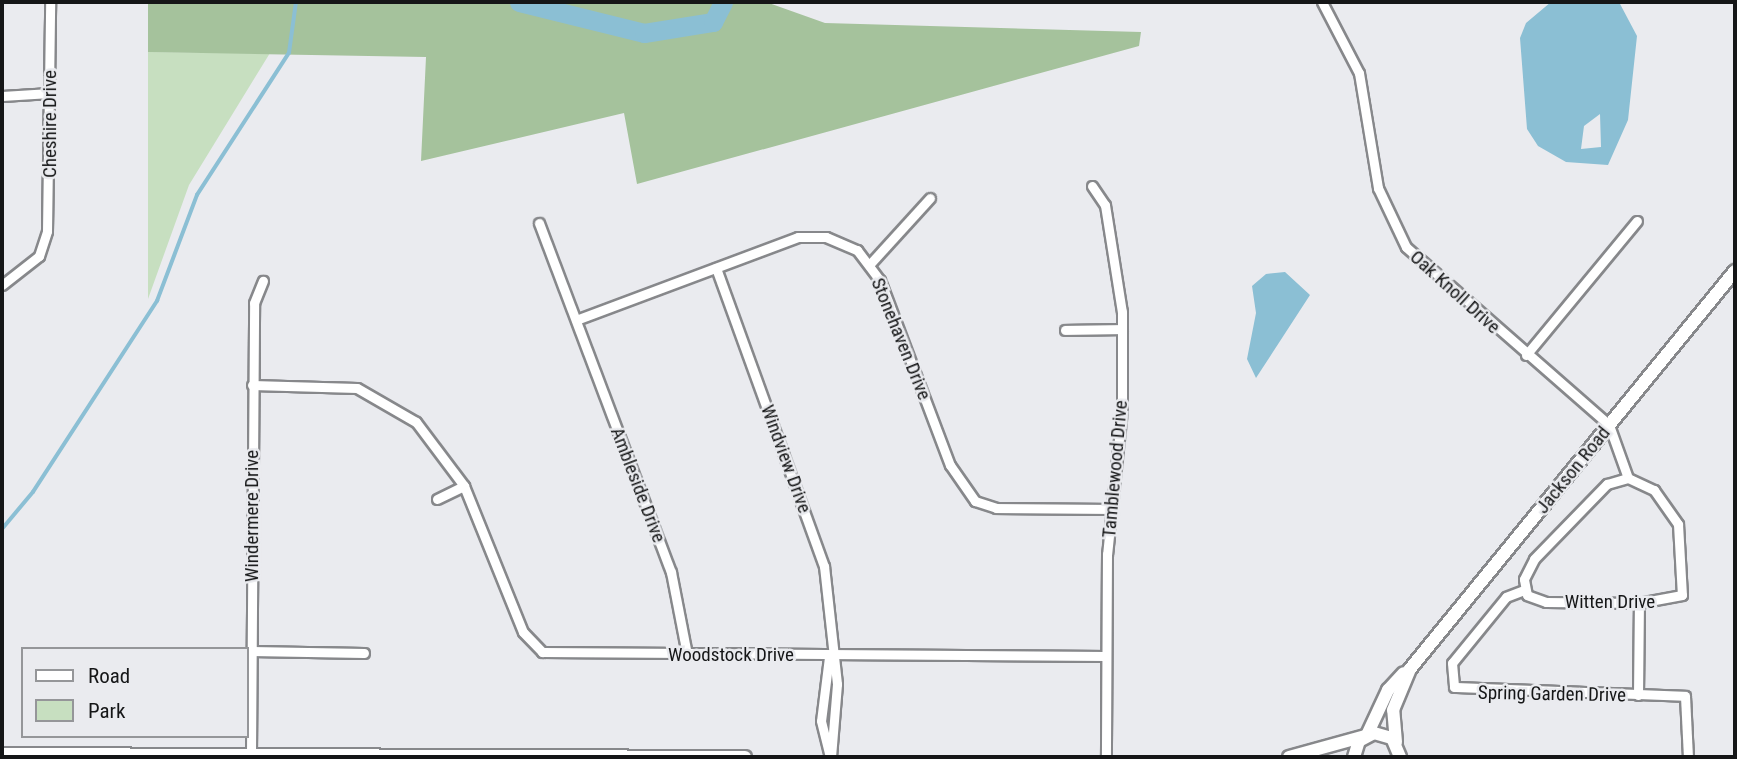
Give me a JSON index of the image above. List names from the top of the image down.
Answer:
{
  "streets": {
    "main road": ["Jackson Road"],
    "street": [
      "Cheshire Drive",
      "Oak Knoll Drive",
      "Stonehaven Drive",
      "Windview Drive",
      "Tamblewood Drive",
      "Ambleside Drive",
      "Windermere Drive",
      "Witten Drive",
      "Woodstock Drive",
      "Spring Garden Drive"
    ]
  },
  "crossings": [
    ["Oak Knoll Drive", "Jackson Road"],
    ["Stonehaven Drive", "Windview Drive"],
    ["Stonehaven Drive", "Tamblewood Drive"],
    ["Stonehaven Drive", "Ambleside Drive"],
    ["Windview Drive", "Woodstock Drive"],
    ["Tamblewood Drive", "Woodstock Drive"],
    ["Ambleside Drive", "Woodstock Drive"],
    ["Windermere Drive", "Woodstock Drive"],
    ["Witten Drive", "Spring Garden Drive"]
  ],
  "legend": ["Road", "Park"]
}
